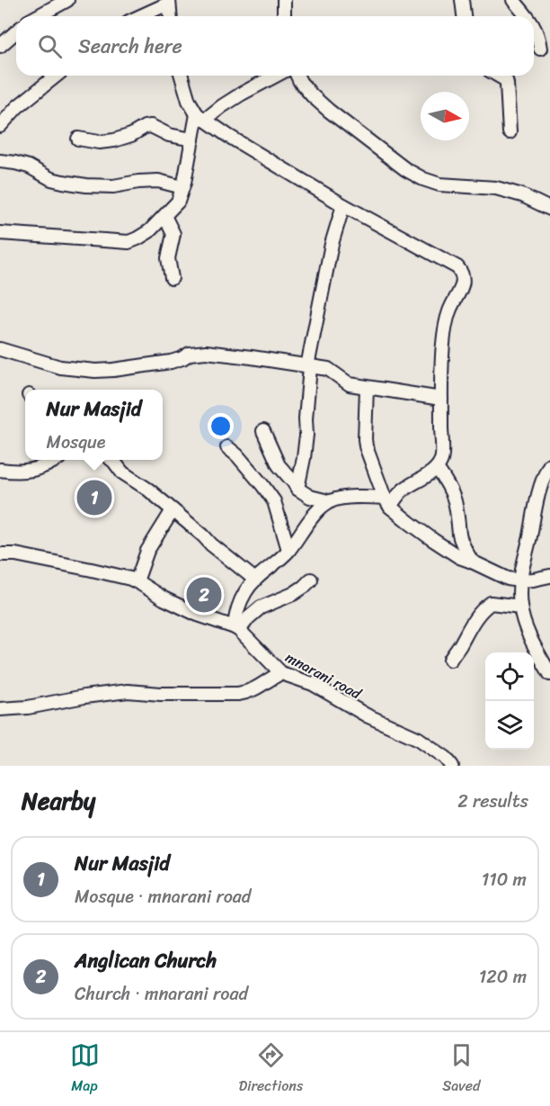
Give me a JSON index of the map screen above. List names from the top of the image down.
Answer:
{
  "streets": {
    "street": ["mnarani road"]
  },
  "north": "right",
  "page": {
    "search": "Search here",
    "popup": ["Nur Masjid", "Mosque"],
    "pins": ["1", "2"],
    "heading": ["Nearby", "2 results"],
    "list": [
      {
        "mark": "1",
        "name": "Nur Masjid",
        "note": "Mosque · mnarani road",
        "value": "110 m"
      },
      {
        "mark": "2",
        "name": "Anglican Church",
        "note": "Church · mnarani road",
        "value": "120 m"
      }
    ],
    "nav": ["Map", "Directions", "Saved"]
  }
}
